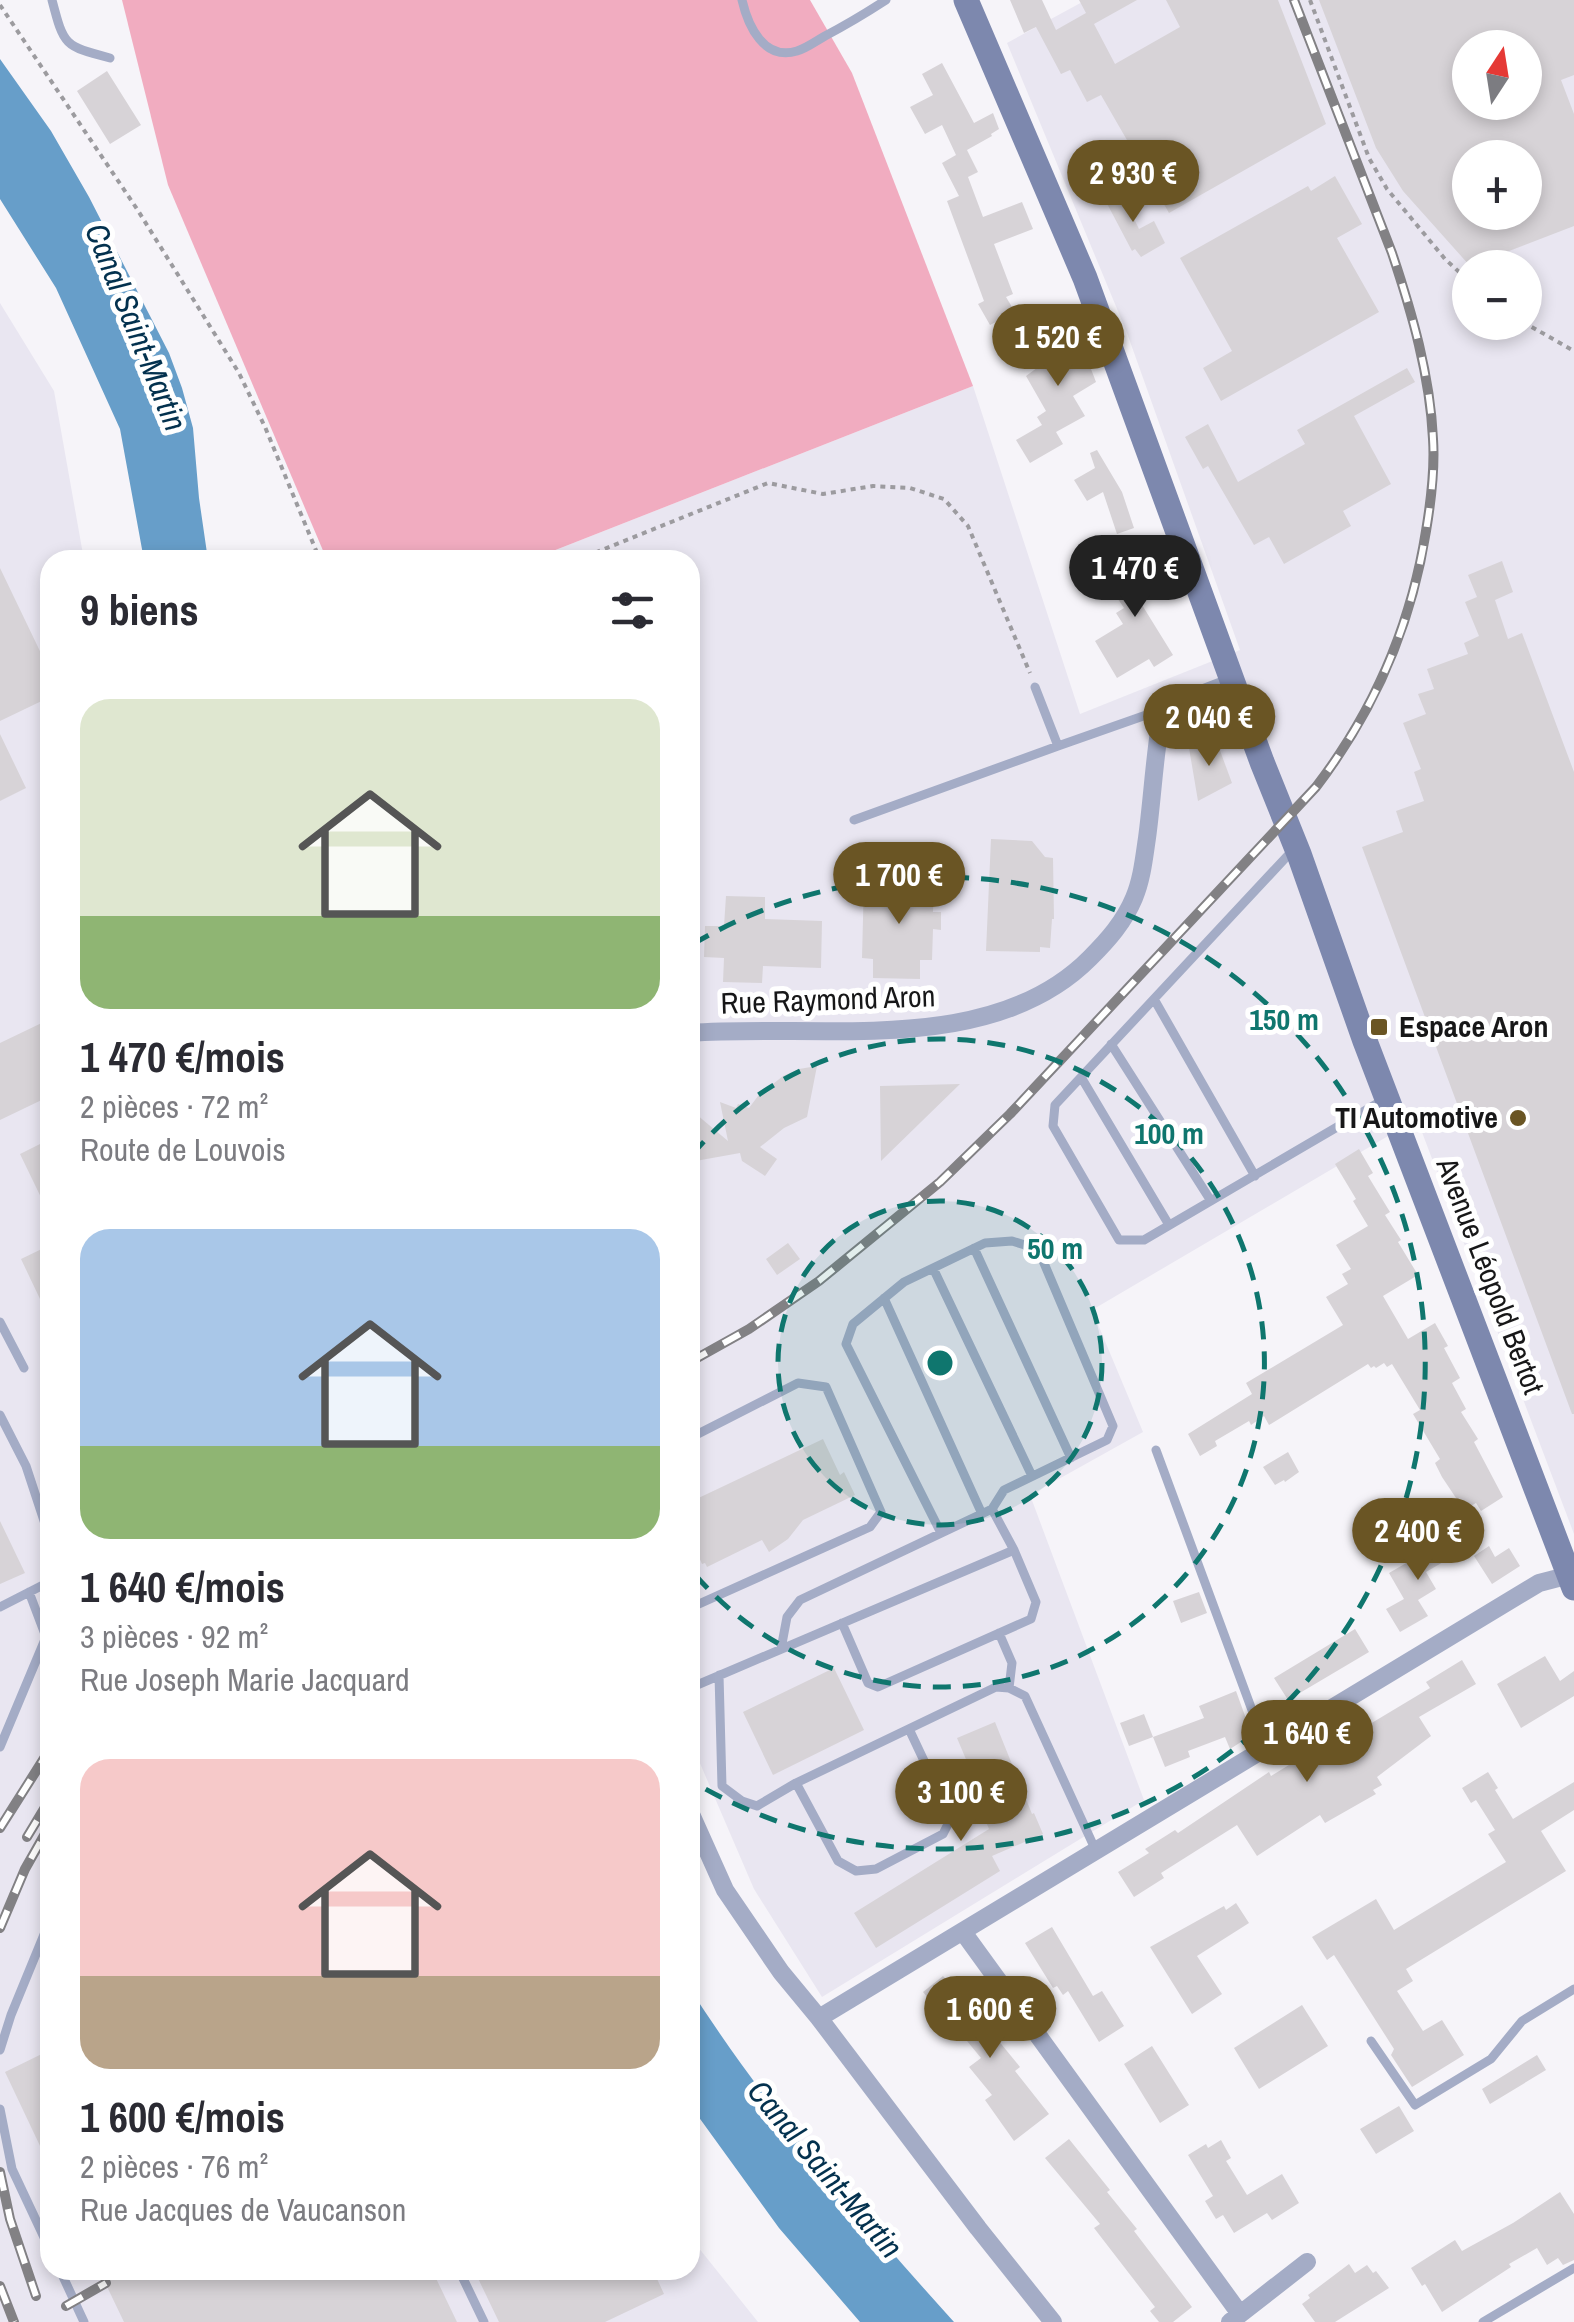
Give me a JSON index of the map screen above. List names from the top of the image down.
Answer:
{
  "streets": {
    "street": ["Rue Raymond Aron", "Avenue Léopold Bertot"]
  },
  "water": ["Canal Saint-Martin"],
  "places": {
    "transit": ["Espace Aron"],
    "other": ["TI Automotive"]
  },
  "north": "top",
  "page": {
    "map_buttons": ["+", "−"],
    "price": [
      "2 930 €",
      "1 520 €",
      "1 470 €",
      "2 040 €",
      "1 700 €",
      "2 400 €",
      "1 640 €",
      "3 100 €",
      "1 600 €"
    ],
    "heading": "9 biens",
    "list": [
      {
        "name": "1 470 €/mois",
        "note": "2 pièces · 72 m² · Route de Louvois"
      },
      {
        "name": "1 640 €/mois",
        "note": "3 pièces · 92 m² · Rue Joseph Marie Jacquard"
      },
      {
        "name": "1 600 €/mois",
        "note": "2 pièces · 76 m² · Rue Jacques de Vaucanson"
      }
    ]
  },
  "rings": ["150 m", "100 m", "50 m"]
}
